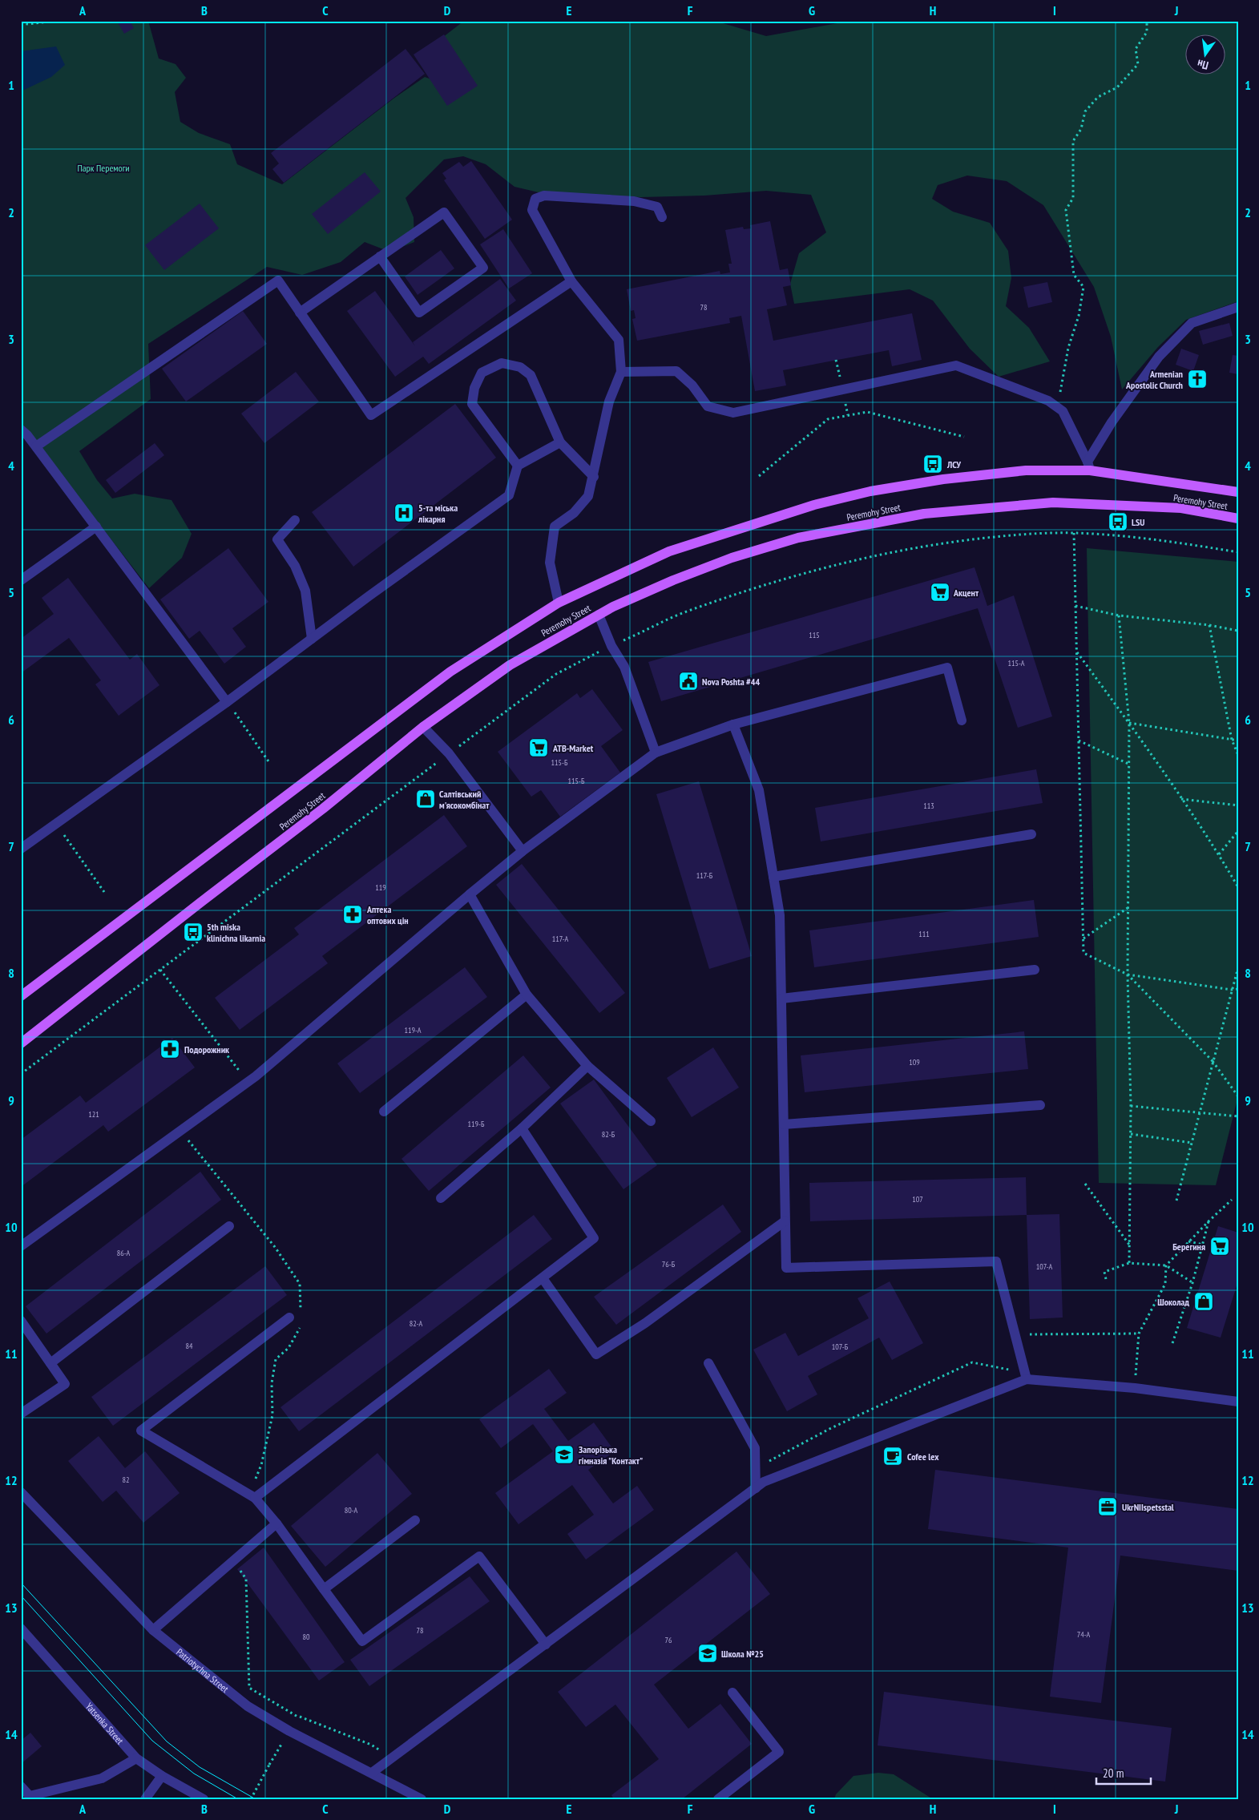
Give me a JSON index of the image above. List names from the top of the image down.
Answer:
{
  "streets": {
    "main road": ["Peremohy Street"],
    "street": ["Patriotychna Street", "Yatsenka Street"]
  },
  "parks": ["Парк Перемоги"],
  "places": {
    "church": ["Armenian Apostolic Church"],
    "bus stop": ["ЛСУ", "LSU", "5th miska klinichna likarnia"],
    "hospital": ["5-та міська лікарня"],
    "supermarket": ["Акцент", "ATB-Market", "Берегиня"],
    "public building": ["Nova Poshta #44"],
    "shop": ["Салтівський м'ясокомбінат", "Шоколад"],
    "pharmacy": ["Аптека оптових цін", "Подорожник"],
    "school or university": ["Запорізька гімназія \"Контакт\"", "Школа №25"],
    "cafe": ["Cofee lex"],
    "office": ["UkrNIIspetsstal"]
  },
  "house_numbers": [
    "78",
    "115",
    "115-А",
    "115-Б",
    "115-Б",
    "113",
    "117-Б",
    "119",
    "111",
    "117-А",
    "119-А",
    "109",
    "121",
    "119-Б",
    "82-Б",
    "107",
    "86-А",
    "76-Б",
    "107-А",
    "82-А",
    "84",
    "107-Б",
    "82",
    "80-А",
    "78",
    "74-А",
    "80",
    "76"
  ],
  "scale_bar": "20 m",
  "north": "bottom",
  "grid": {
    "columns": [
      "A",
      "B",
      "C",
      "D",
      "E",
      "F",
      "G",
      "H",
      "I",
      "J"
    ],
    "rows": [
      "1",
      "2",
      "3",
      "4",
      "5",
      "6",
      "7",
      "8",
      "9",
      "10",
      "11",
      "12",
      "13",
      "14"
    ]
  }
}
